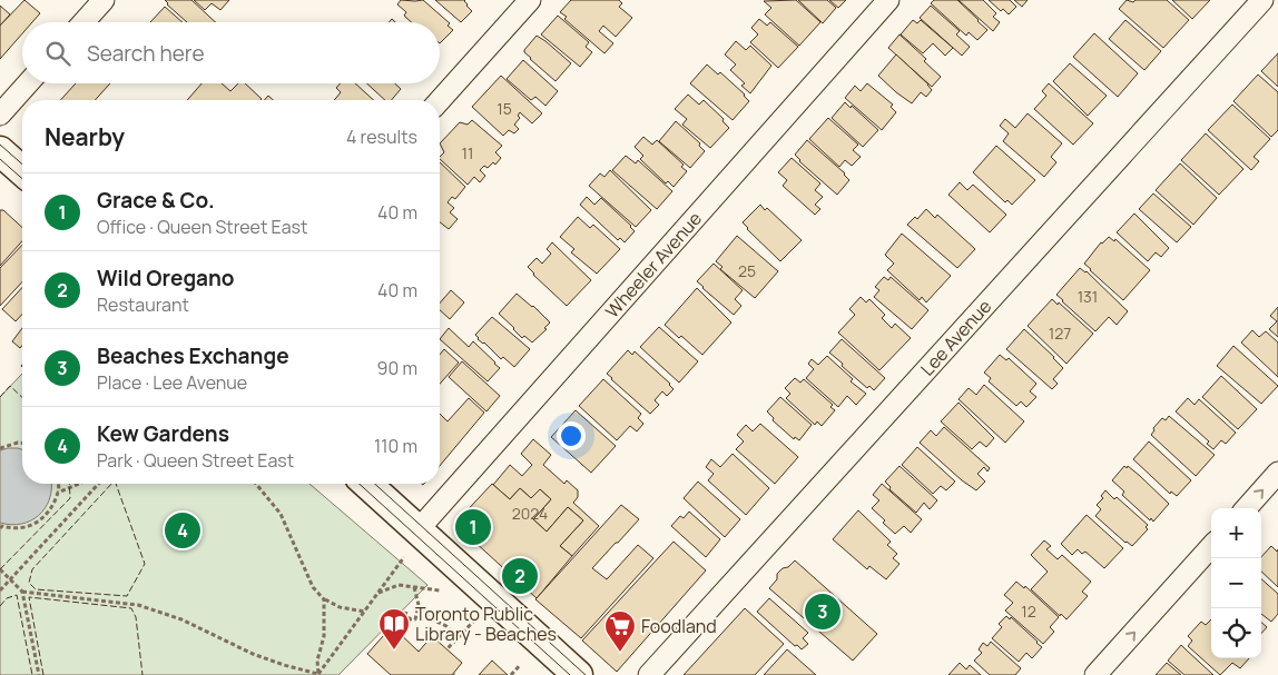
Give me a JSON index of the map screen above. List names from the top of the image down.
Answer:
{
  "streets": {
    "street": ["Wheeler Avenue", "Lee Avenue"]
  },
  "places": {
    "library": ["Toronto Public Library - Beaches"],
    "supermarket": ["Foodland"]
  },
  "house_numbers": [
    "15",
    "11",
    "25",
    "131",
    "127",
    "2024",
    "12"
  ],
  "page": {
    "search": "Search here",
    "heading": ["Nearby", "4 results"],
    "list": [
      {
        "mark": "1",
        "name": "Grace & Co.",
        "note": "Office · Queen Street East",
        "value": "40 m"
      },
      {
        "mark": "2",
        "name": "Wild Oregano",
        "note": "Restaurant",
        "value": "40 m"
      },
      {
        "mark": "3",
        "name": "Beaches Exchange",
        "note": "Place · Lee Avenue",
        "value": "90 m"
      },
      {
        "mark": "4",
        "name": "Kew Gardens",
        "note": "Park · Queen Street East",
        "value": "110 m"
      }
    ],
    "pins": [
      "1",
      "4",
      "2",
      "3"
    ],
    "map_buttons": ["+", "−"]
  }
}
